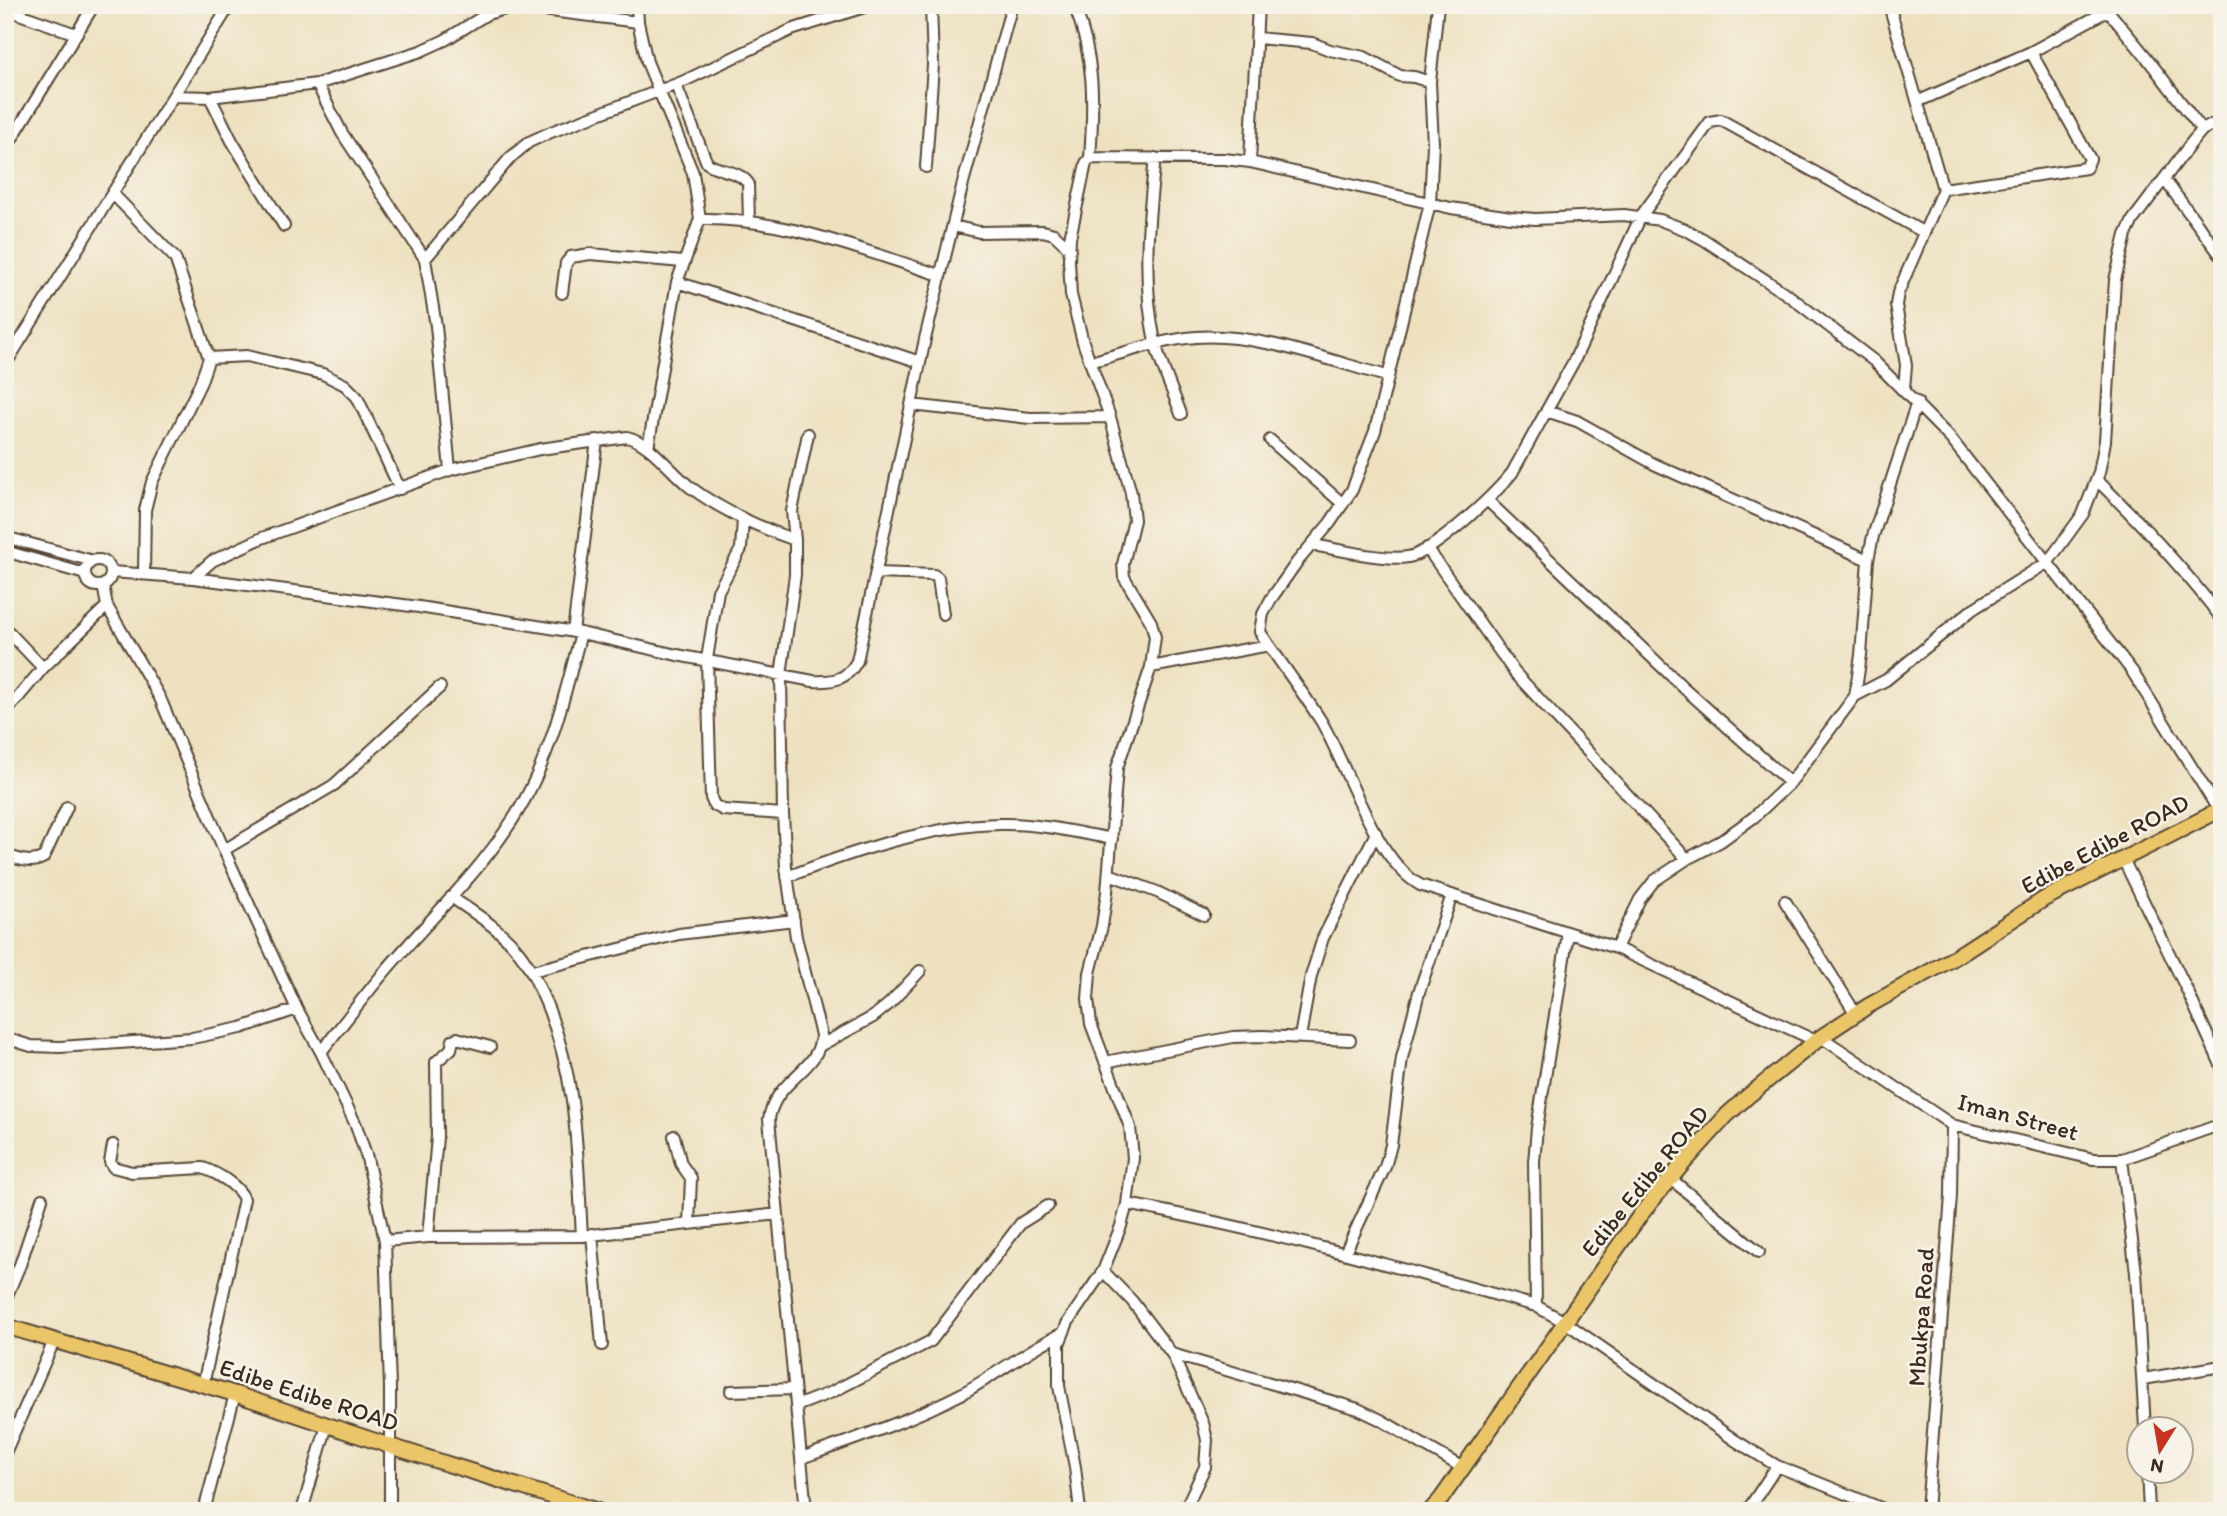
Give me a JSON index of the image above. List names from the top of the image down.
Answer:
{
  "streets": {
    "main road": ["Edibe Edibe ROAD"],
    "street": ["Iman Street", "Mbukpa Road"]
  },
  "crossings": [
    ["Edibe Edibe ROAD", "Iman Street"],
    ["Iman Street", "Mbukpa Road"]
  ],
  "north": "bottom"
}
